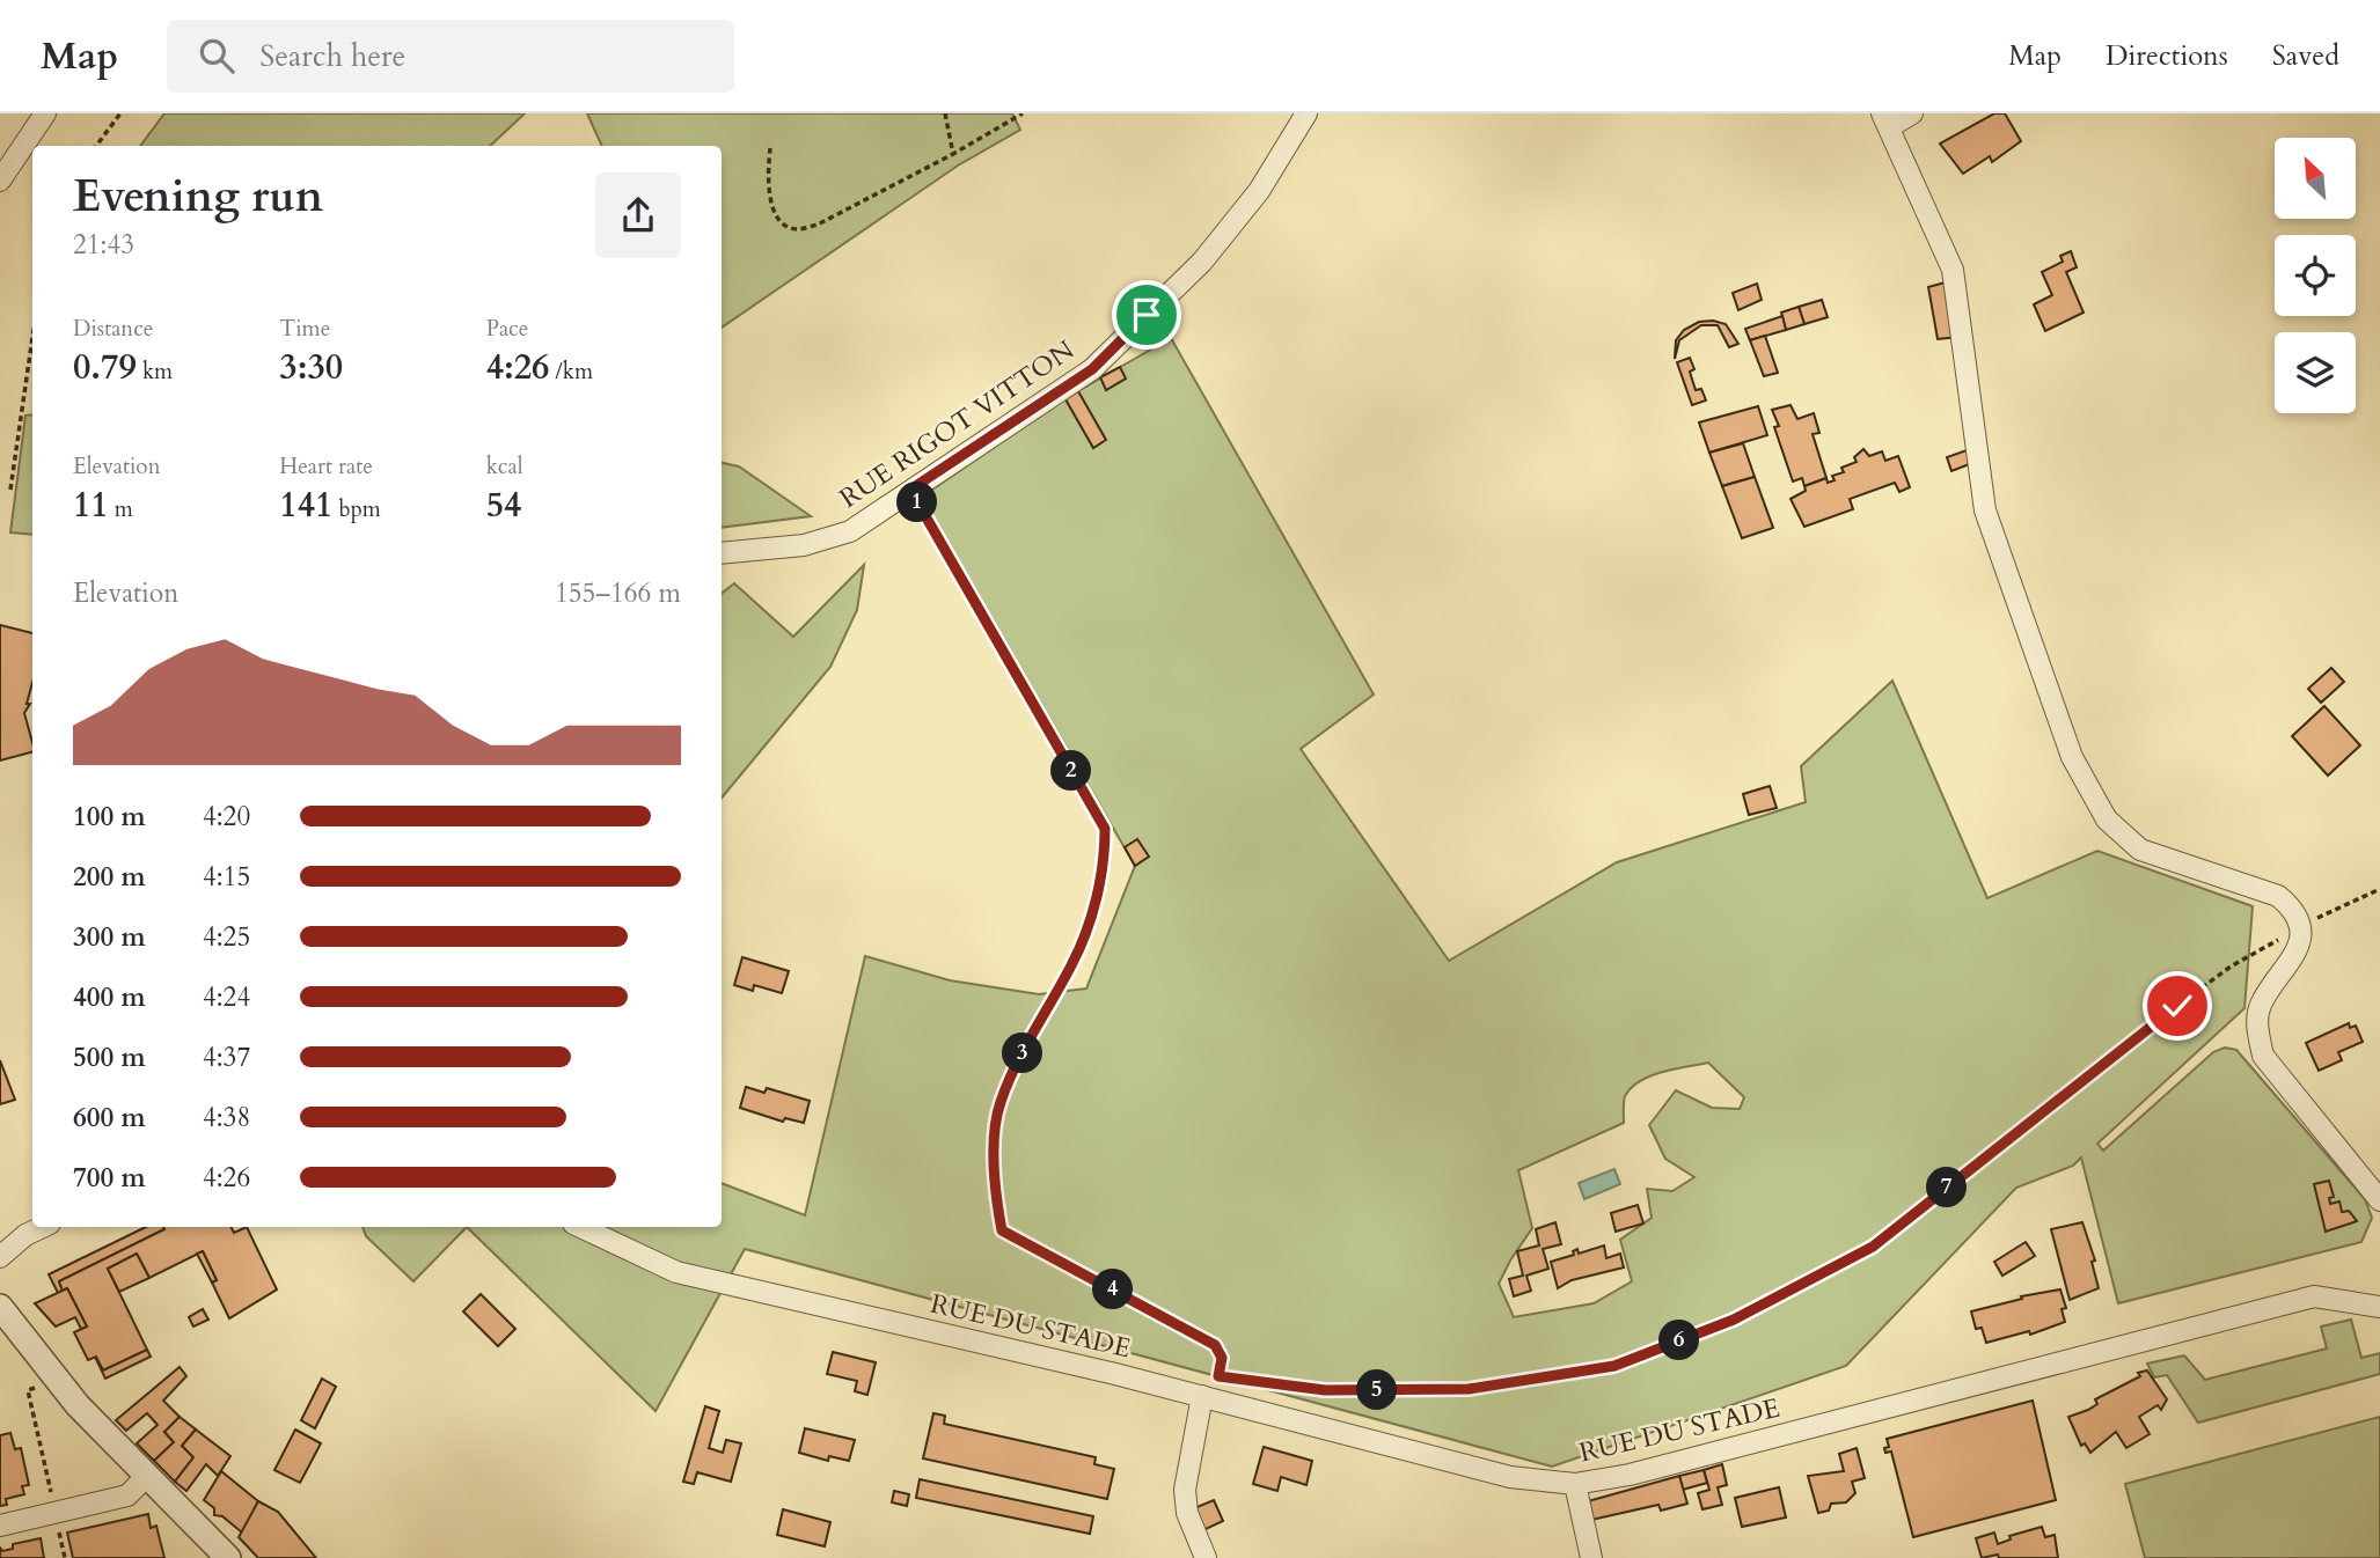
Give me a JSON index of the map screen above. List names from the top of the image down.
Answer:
{
  "streets": {
    "street": ["RUE RIGOT VITTON", "RUE DU STADE"]
  },
  "north": "top left",
  "page": {
    "header": "Map",
    "search": "Search here",
    "nav": ["Map", "Directions", "Saved"],
    "heading": ["Evening run", "21:43"],
    "stats": [
      ["Distance", "0.79 km"],
      ["Time", "3:30"],
      ["Pace", "4:26 /km"],
      ["Elevation", "11 m"],
      ["Heart rate", "141 bpm"],
      ["kcal", "54"]
    ],
    "pins": [
      "1",
      "2",
      "3",
      "7",
      "4",
      "6",
      "5"
    ],
    "chart": ["Elevation", "155–166 m"],
    "list": [
      {
        "name": "100 m",
        "note": "4:20"
      },
      {
        "name": "200 m",
        "note": "4:15"
      },
      {
        "name": "300 m",
        "note": "4:25"
      },
      {
        "name": "400 m",
        "note": "4:24"
      },
      {
        "name": "500 m",
        "note": "4:37"
      },
      {
        "name": "600 m",
        "note": "4:38"
      },
      {
        "name": "700 m",
        "note": "4:26"
      }
    ]
  }
}
